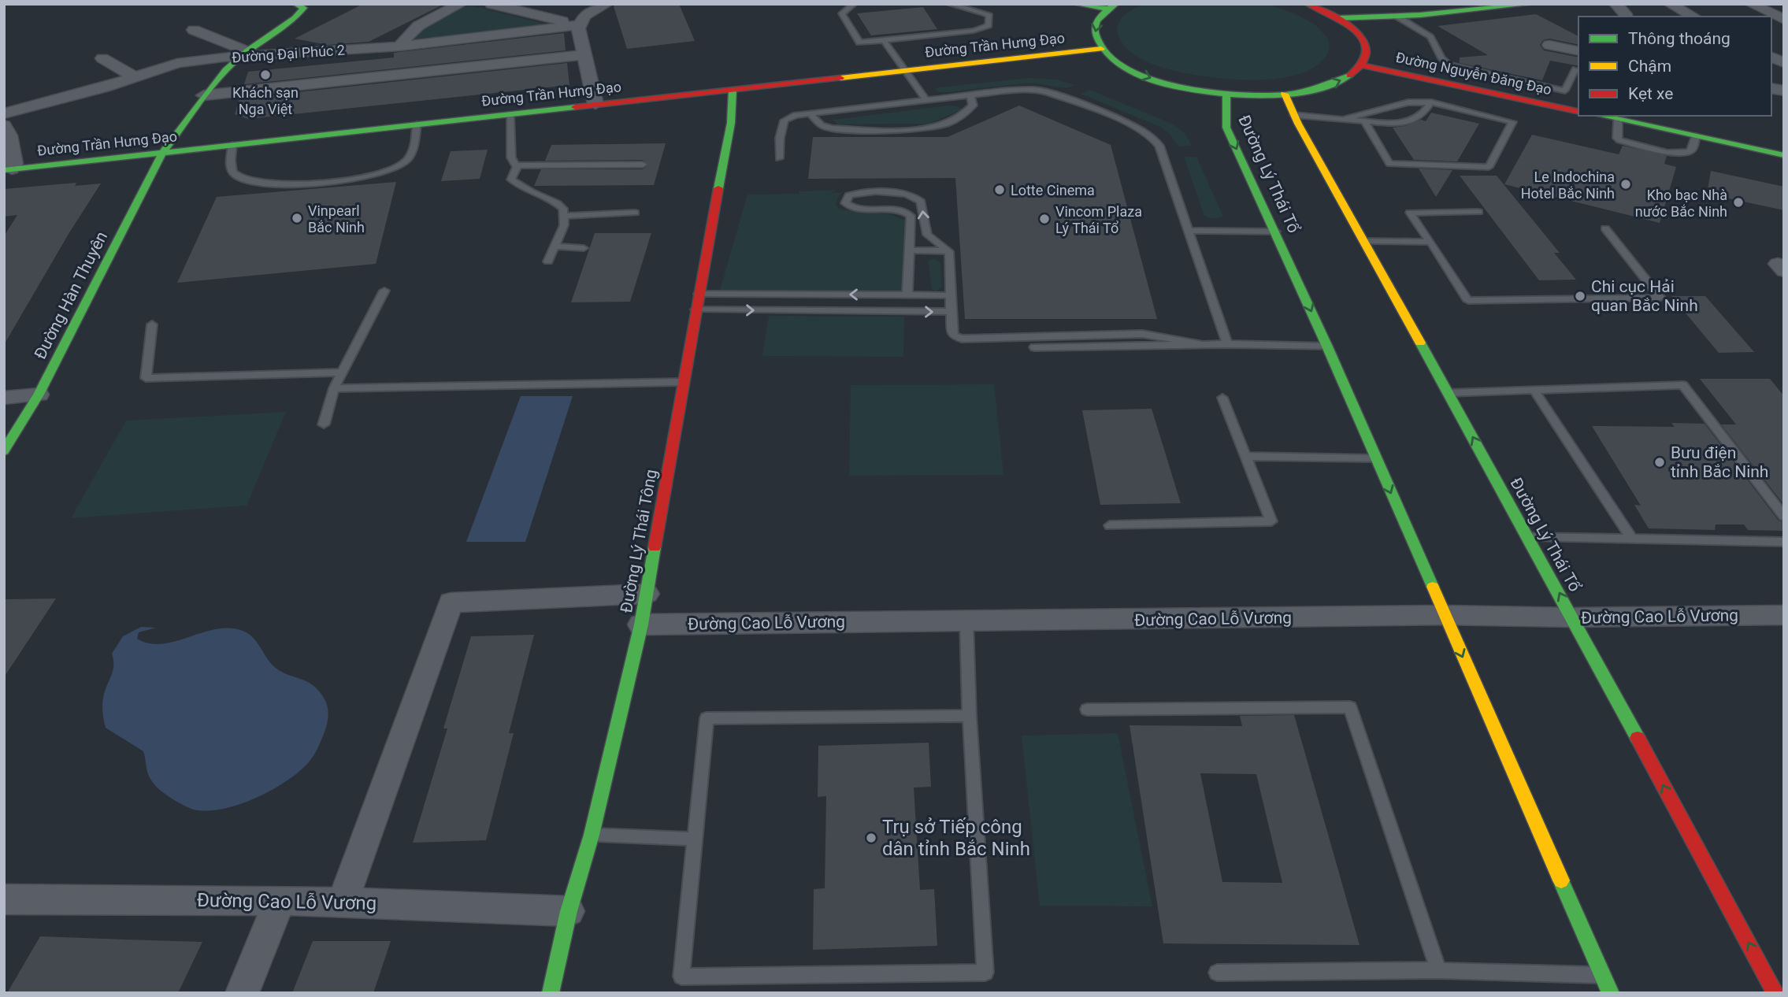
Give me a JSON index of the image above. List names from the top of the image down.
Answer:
{
  "streets": {
    "main road": [
      "Đường Trần Hưng Đạo",
      "Đường Nguyễn Đăng Đạo",
      "Đường Lý Thái Tổ",
      "Đường Hàn Thuyên",
      "Đường Lý Thái Tông"
    ],
    "street": ["Đường Đại Phúc 2", "Đường Cao Lỗ Vương"]
  },
  "crossings": [
    ["Đường Trần Hưng Đạo", "Đường Hàn Thuyên"],
    ["Đường Trần Hưng Đạo", "Đường Lý Thái Tông"],
    ["Đường Đại Phúc 2", "Đường Hàn Thuyên"],
    ["Đường Lý Thái Tổ", "Đường Cao Lỗ Vương"],
    ["Đường Lý Thái Tông", "Đường Cao Lỗ Vương"]
  ],
  "places": [
    "Khách sạn Nga Việt",
    "Le Indochina Hotel Bắc Ninh",
    "Lotte Cinema",
    "Kho bạc Nhà nước Bắc Ninh",
    "Vinpearl Bắc Ninh",
    "Vincom Plaza Lý Thái Tổ",
    "Chi cục Hải quan Bắc Ninh",
    "Bưu điện tỉnh Bắc Ninh",
    "Trụ sở Tiếp công dân tỉnh Bắc Ninh"
  ],
  "legend": ["Thông thoáng", "Chậm", "Kẹt xe"]
}
